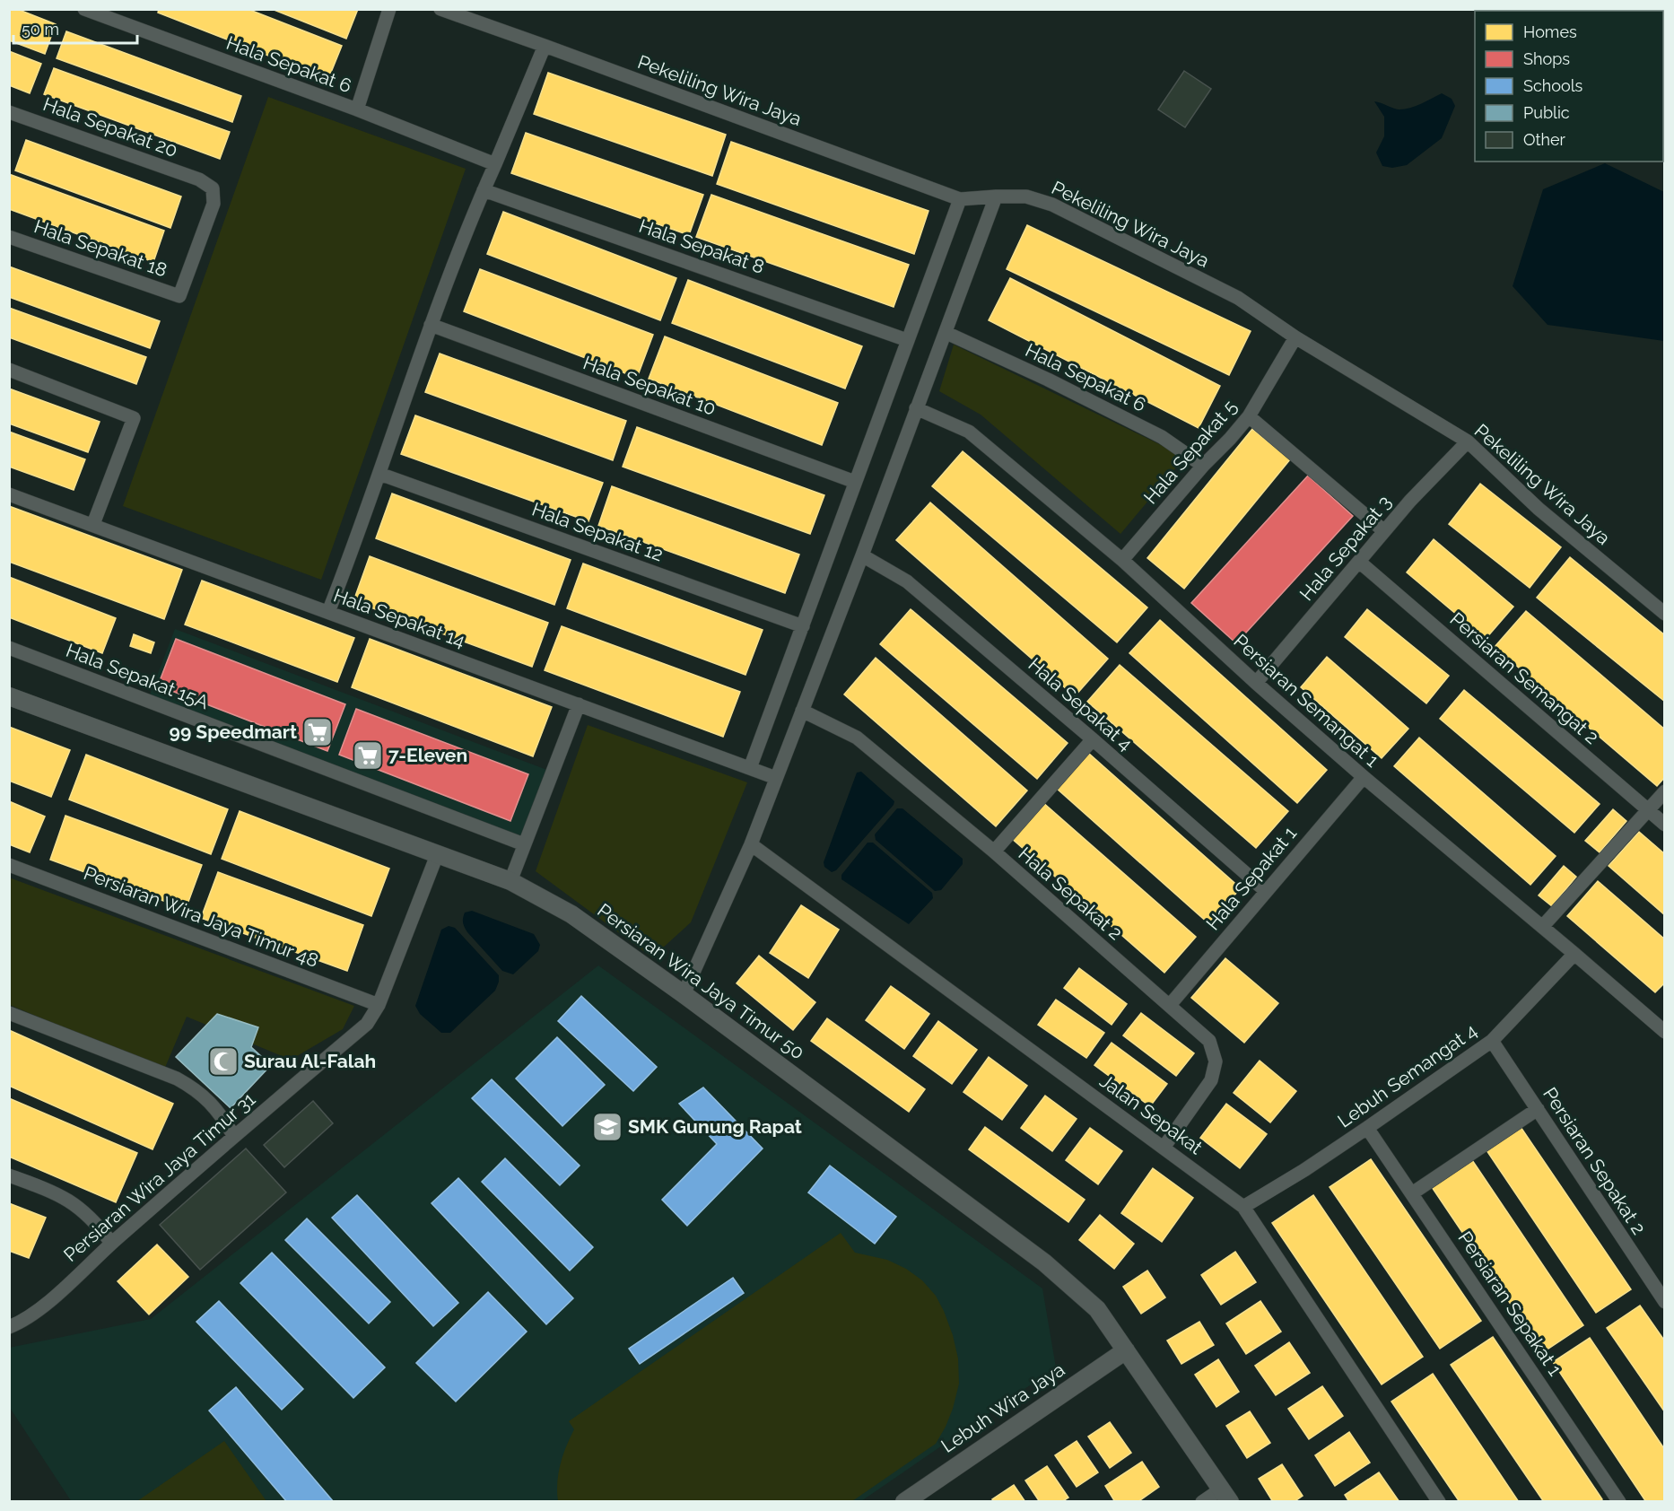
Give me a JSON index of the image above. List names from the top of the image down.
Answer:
{
  "streets": {
    "street": [
      "Hala Sepakat 6",
      "Pekeliling Wira Jaya",
      "Hala Sepakat 20",
      "Hala Sepakat 8",
      "Hala Sepakat 18",
      "Hala Sepakat 10",
      "Hala Sepakat 5",
      "Hala Sepakat 12",
      "Hala Sepakat 3",
      "Hala Sepakat 14",
      "Hala Sepakat 15A",
      "Persiaran Semangat 2",
      "Persiaran Semangat 1",
      "Hala Sepakat 4",
      "Hala Sepakat 1",
      "Hala Sepakat 2",
      "Persiaran Wira Jaya Timur 48",
      "Persiaran Wira Jaya Timur 50",
      "Lebuh Semangat 4",
      "Jalan Sepakat",
      "Persiaran Sepakat 2",
      "Persiaran Wira Jaya Timur 31",
      "Persiaran Sepakat 1",
      "Lebuh Wira Jaya"
    ]
  },
  "crossings": [
    ["Hala Sepakat 6", "Hala Sepakat 5"],
    ["Pekeliling Wira Jaya", "Hala Sepakat 5"],
    ["Pekeliling Wira Jaya", "Hala Sepakat 3"],
    ["Hala Sepakat 20", "Hala Sepakat 18"],
    ["Hala Sepakat 5", "Persiaran Semangat 1"],
    ["Hala Sepakat 3", "Persiaran Semangat 2"],
    ["Hala Sepakat 3", "Persiaran Semangat 1"],
    ["Persiaran Semangat 1", "Hala Sepakat 1"],
    ["Persiaran Semangat 1", "Lebuh Semangat 4"],
    ["Hala Sepakat 4", "Hala Sepakat 1"],
    ["Hala Sepakat 1", "Hala Sepakat 2"],
    ["Hala Sepakat 2", "Jalan Sepakat"],
    ["Persiaran Wira Jaya Timur 48", "Persiaran Wira Jaya Timur 31"],
    ["Persiaran Wira Jaya Timur 50", "Persiaran Wira Jaya Timur 31"],
    ["Persiaran Wira Jaya Timur 50", "Lebuh Wira Jaya"],
    ["Lebuh Semangat 4", "Jalan Sepakat"],
    ["Lebuh Semangat 4", "Persiaran Sepakat 2"],
    ["Lebuh Semangat 4", "Persiaran Sepakat 1"]
  ],
  "places": {
    "supermarket": ["99 Speedmart", "7-Eleven"],
    "mosque": ["Surau Al-Falah"],
    "school or university": ["SMK Gunung Rapat"]
  },
  "legend": [
    "Homes",
    "Shops",
    "Schools",
    "Public",
    "Other"
  ],
  "scale_bar": "50 m"
}
